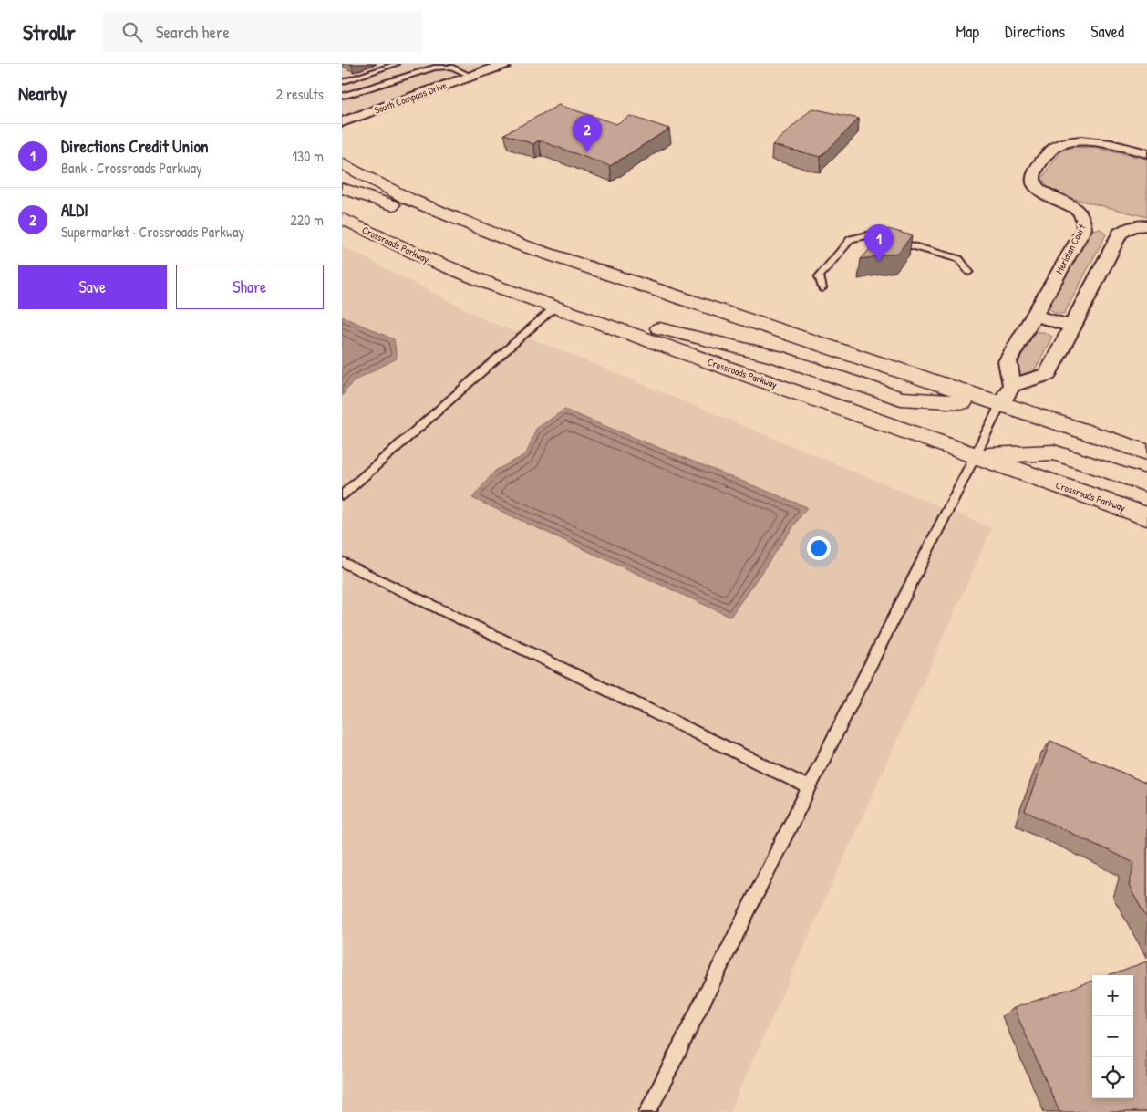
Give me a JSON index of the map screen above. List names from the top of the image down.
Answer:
{
  "streets": {
    "street": ["South Compass Drive", "Crossroads Parkway", "Meridian Court"]
  },
  "page": {
    "header": "Strollr",
    "search": "Search here",
    "nav": ["Map", "Directions", "Saved"],
    "heading": ["Nearby", "2 results"],
    "pins": ["2", "1"],
    "list": [
      {
        "mark": "1",
        "name": "Directions Credit Union",
        "note": "Bank · Crossroads Parkway",
        "value": "130 m"
      },
      {
        "mark": "2",
        "name": "ALDI",
        "note": "Supermarket · Crossroads Parkway",
        "value": "220 m"
      }
    ],
    "buttons": ["Save", "Share"],
    "map_buttons": ["+", "−"]
  }
}
